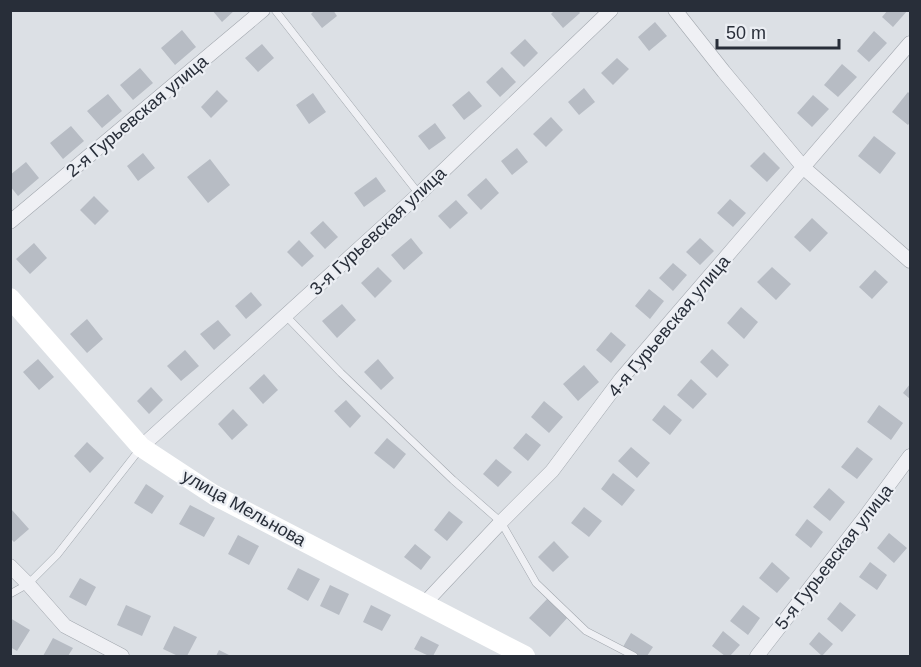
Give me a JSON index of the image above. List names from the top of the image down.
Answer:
{
  "streets": {
    "main road": ["улица Мельнова"],
    "street": [
      "2-я Гурьевская улица",
      "3-я Гурьевская улица",
      "4-я Гурьевская улица",
      "5-я Гурьевская улица"
    ]
  },
  "crossings": [
    ["3-я Гурьевская улица", "улица Мельнова"],
    ["4-я Гурьевская улица", "улица Мельнова"]
  ],
  "scale_bar": "50 m"
}
